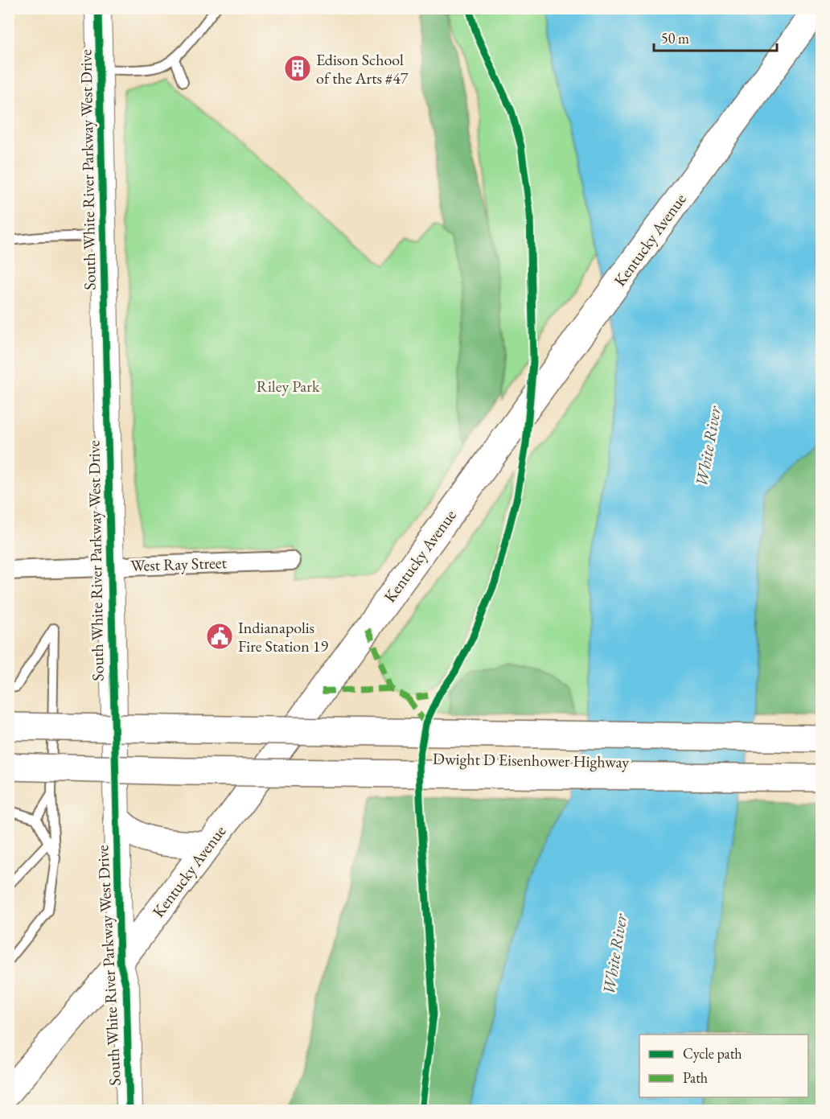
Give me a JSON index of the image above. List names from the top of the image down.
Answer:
{
  "streets": {
    "main road": ["Kentucky Avenue", "Dwight D Eisenhower Highway"],
    "street": ["South White River Parkway West Drive", "West Ray Street"]
  },
  "crossings": [
    ["South White River Parkway West Drive", "Kentucky Avenue"],
    ["South White River Parkway West Drive", "West Ray Street"]
  ],
  "water": ["White River"],
  "parks": ["Riley Park"],
  "places": {
    "building": ["Edison School of the Arts #47"],
    "public building": ["Indianapolis Fire Station 19"]
  },
  "legend": ["Cycle path", "Path"],
  "scale_bar": "50 m"
}
